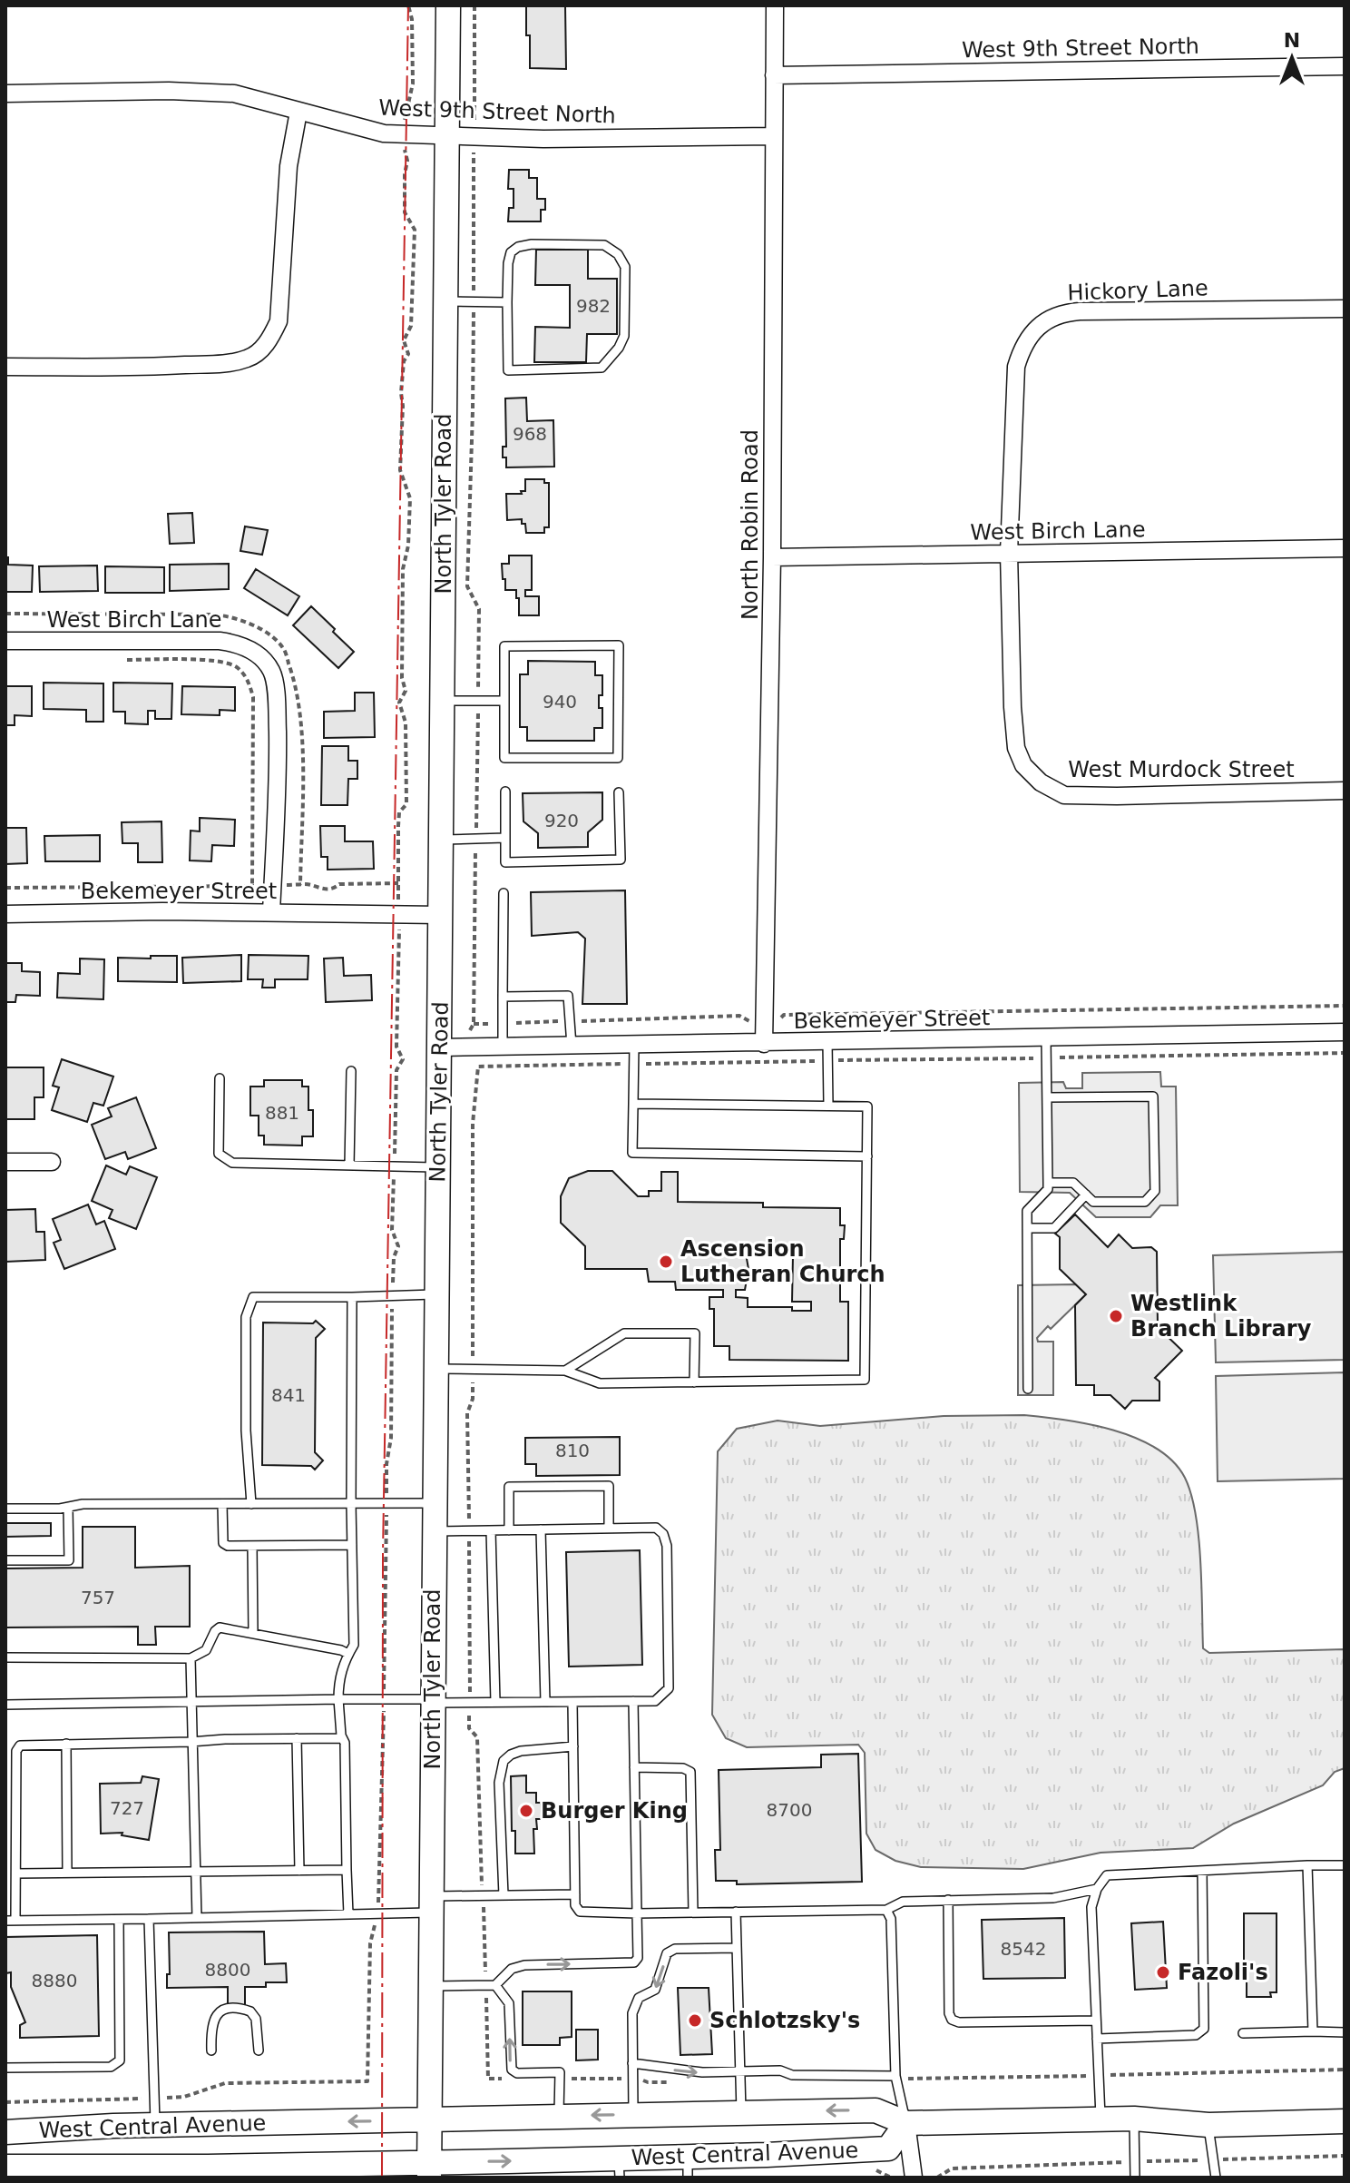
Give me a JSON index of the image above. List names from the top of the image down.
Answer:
{
  "streets": {
    "main road": ["North Tyler Road", "West Central Avenue"],
    "street": [
      "West 9th Street North",
      "Hickory Lane",
      "North Robin Road",
      "West Birch Lane",
      "West Murdock Street",
      "Bekemeyer Street"
    ]
  },
  "crossings": [
    ["West 9th Street North", "North Tyler Road"],
    ["West 9th Street North", "North Robin Road"],
    ["Hickory Lane", "West Birch Lane"],
    ["Hickory Lane", "West Murdock Street"],
    ["North Tyler Road", "Bekemeyer Street"],
    ["North Tyler Road", "West Central Avenue"],
    ["North Robin Road", "West Birch Lane"],
    ["North Robin Road", "Bekemeyer Street"],
    ["West Birch Lane", "West Murdock Street"],
    ["West Birch Lane", "Bekemeyer Street"]
  ],
  "places": [
    "Ascension Lutheran Church",
    "Westlink Branch Library",
    "Burger King",
    "Fazoli's",
    "Schlotzsky's"
  ],
  "house_numbers": [
    "982",
    "968",
    "940",
    "920",
    "881",
    "841",
    "810",
    "757",
    "727",
    "8700",
    "8542",
    "8800",
    "8880"
  ],
  "north": "top"
}
